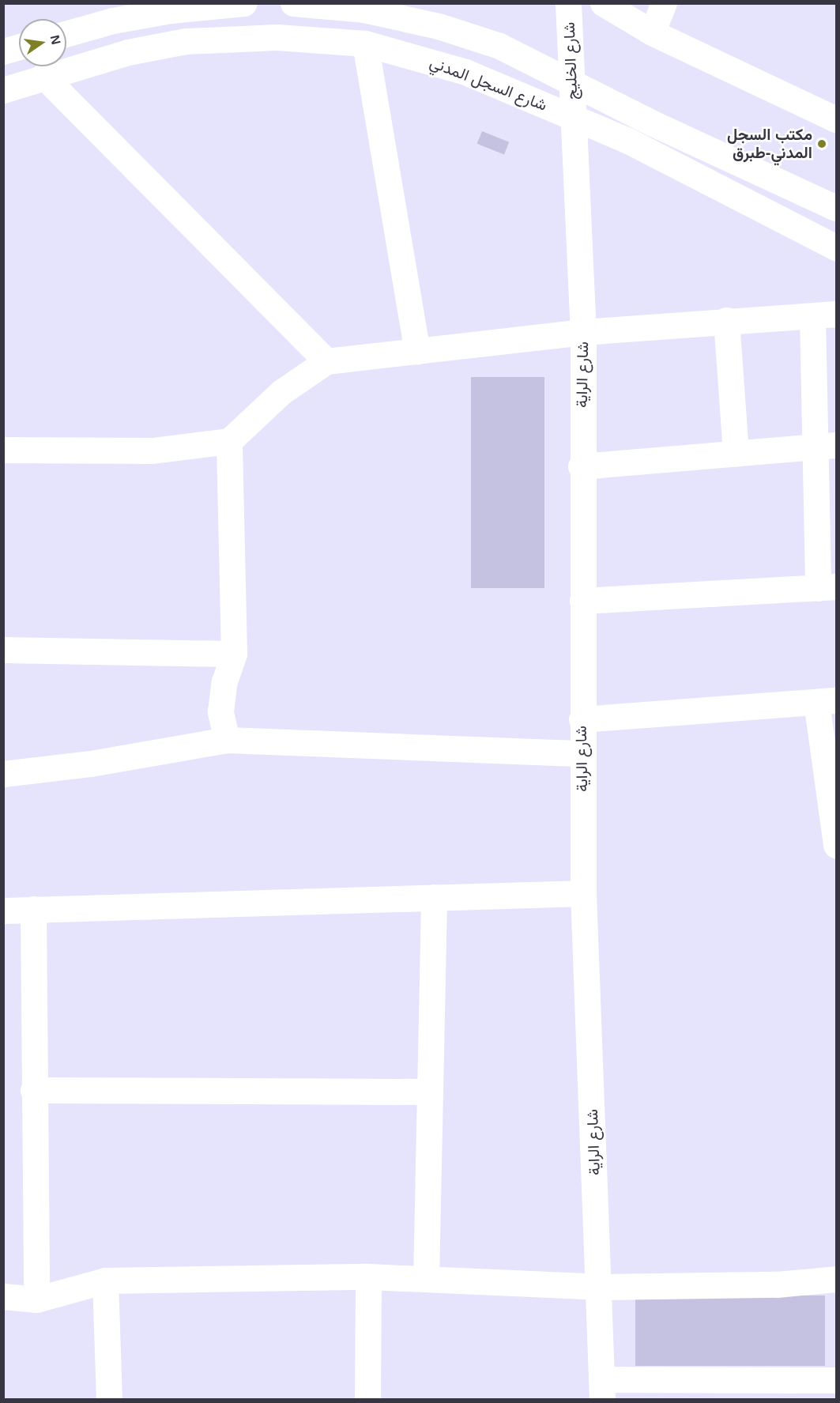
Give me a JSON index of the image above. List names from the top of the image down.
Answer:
{
  "streets": {
    "street": ["شارع الخليج", "شارع السجل المدني", "شارع الراية"]
  },
  "crossings": [
    ["شارع الخليج", "شارع السجل المدني"],
    ["شارع الخليج", "شارع الراية"],
    ["شارع السجل المدني", "شارع الراية"]
  ],
  "places": ["مكتب السجل المدني-طبرق"],
  "north": "right"
}
